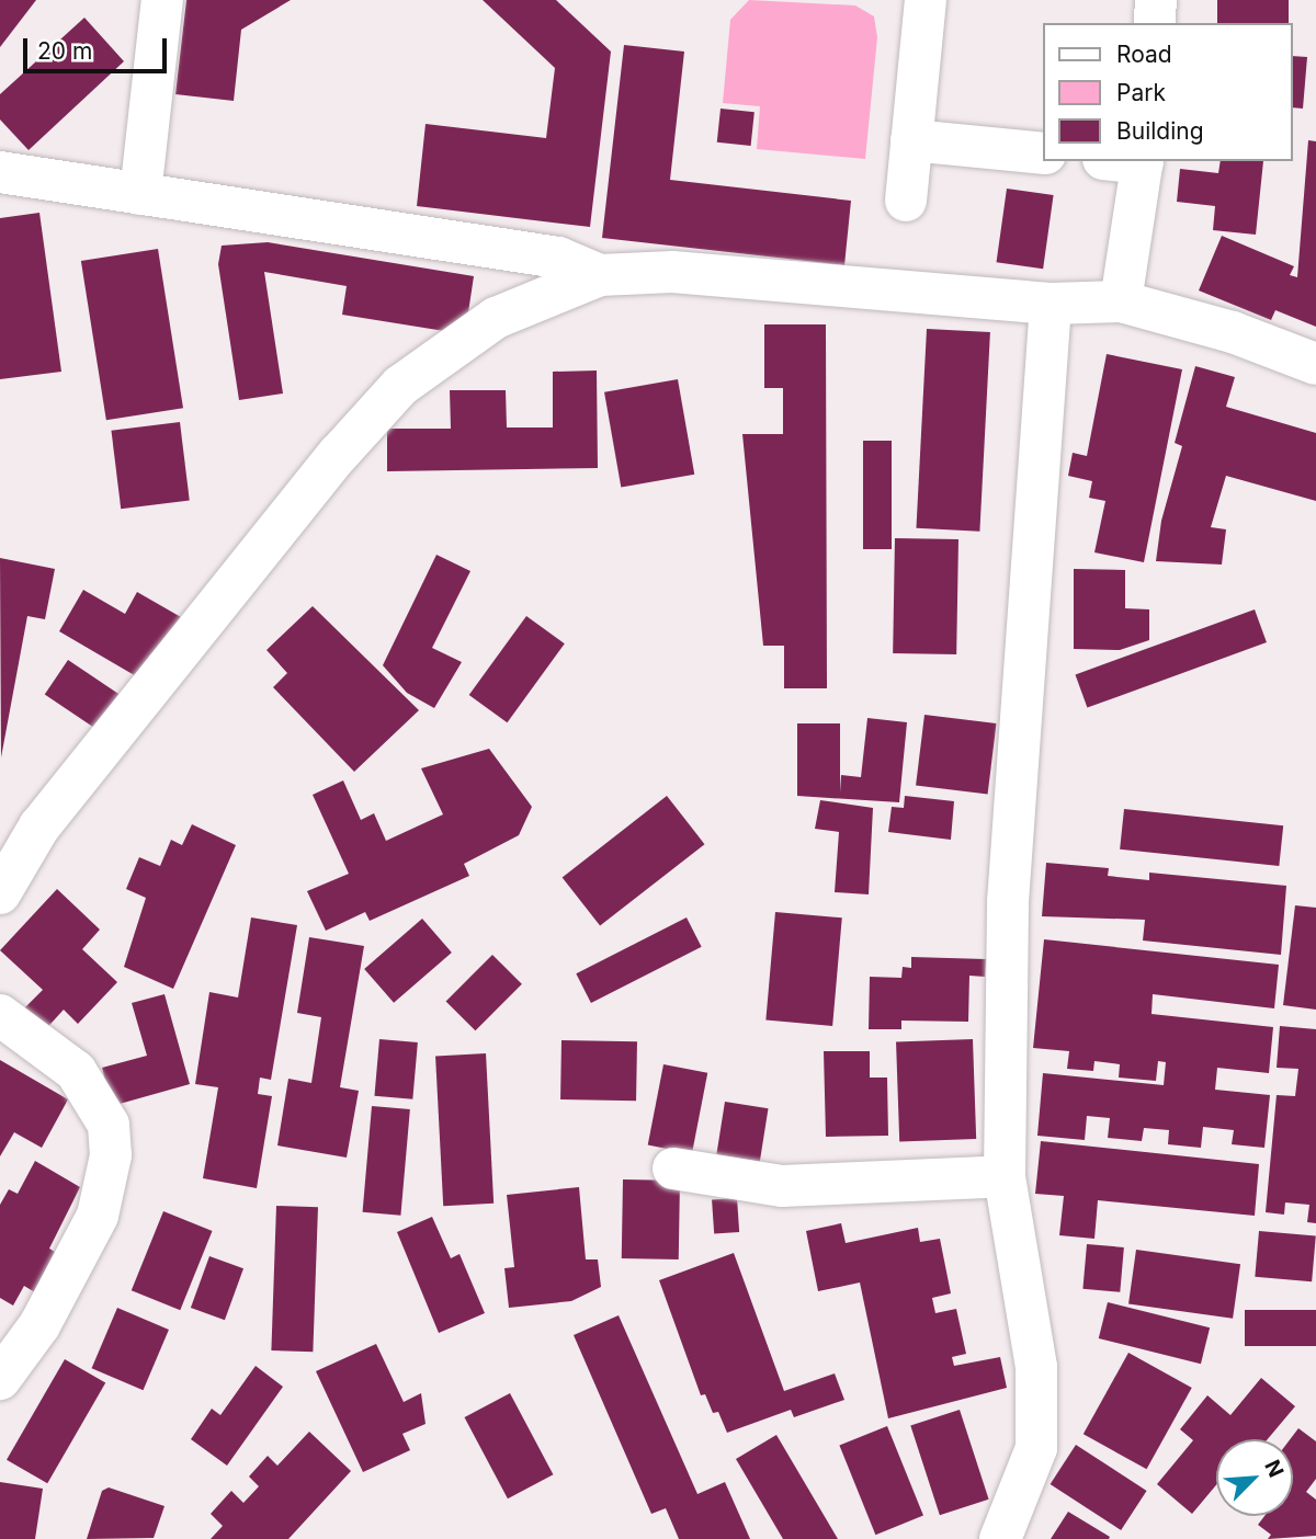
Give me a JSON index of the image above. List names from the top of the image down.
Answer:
{
  "legend": ["Road", "Park", "Building"],
  "scale_bar": "20 m",
  "north": "top right"
}
